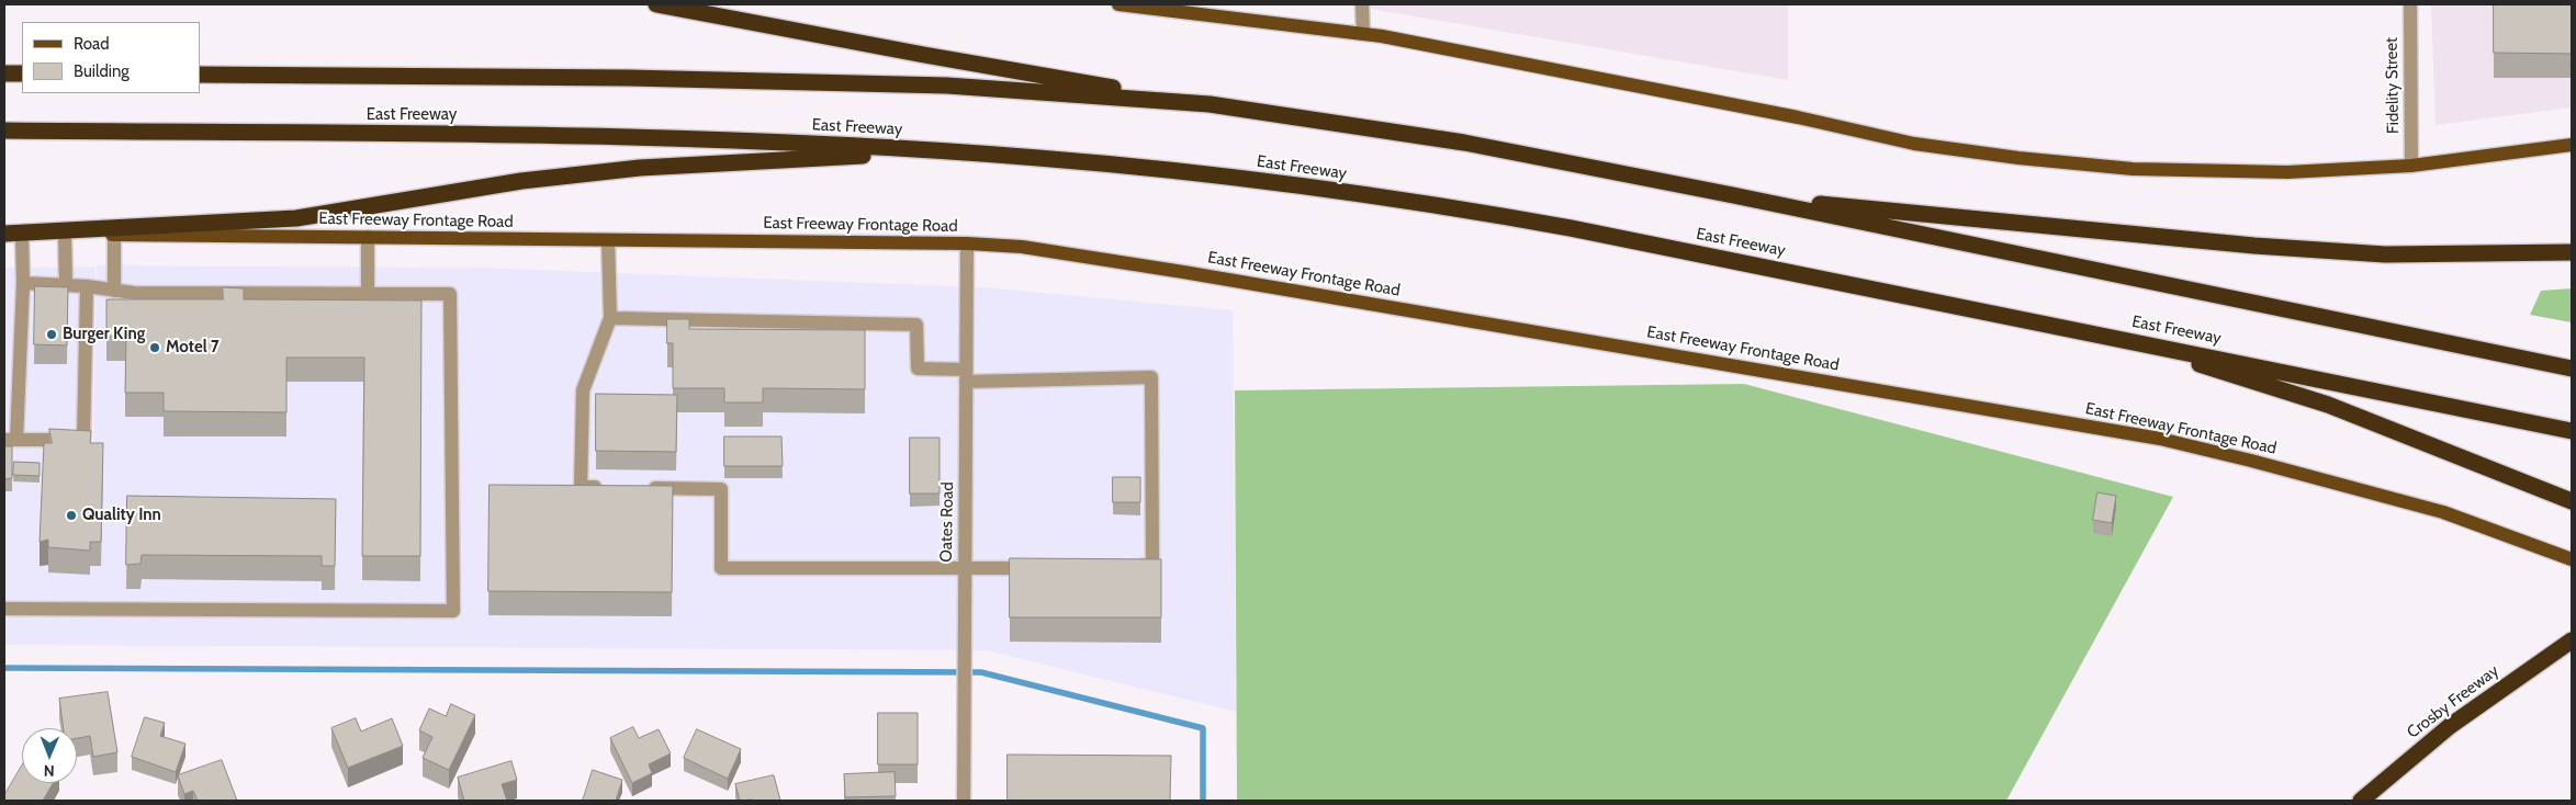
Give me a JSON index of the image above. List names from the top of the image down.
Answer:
{
  "streets": {
    "highway": ["East Freeway", "Crosby Freeway"],
    "main road": ["East Freeway Frontage Road"],
    "street": ["Fidelity Street", "Oates Road"]
  },
  "crossings": [
    ["East Freeway Frontage Road", "Oates Road"]
  ],
  "places": ["Burger King", "Motel 7", "Quality Inn"],
  "legend": ["Road", "Building"],
  "north": "bottom"
}
